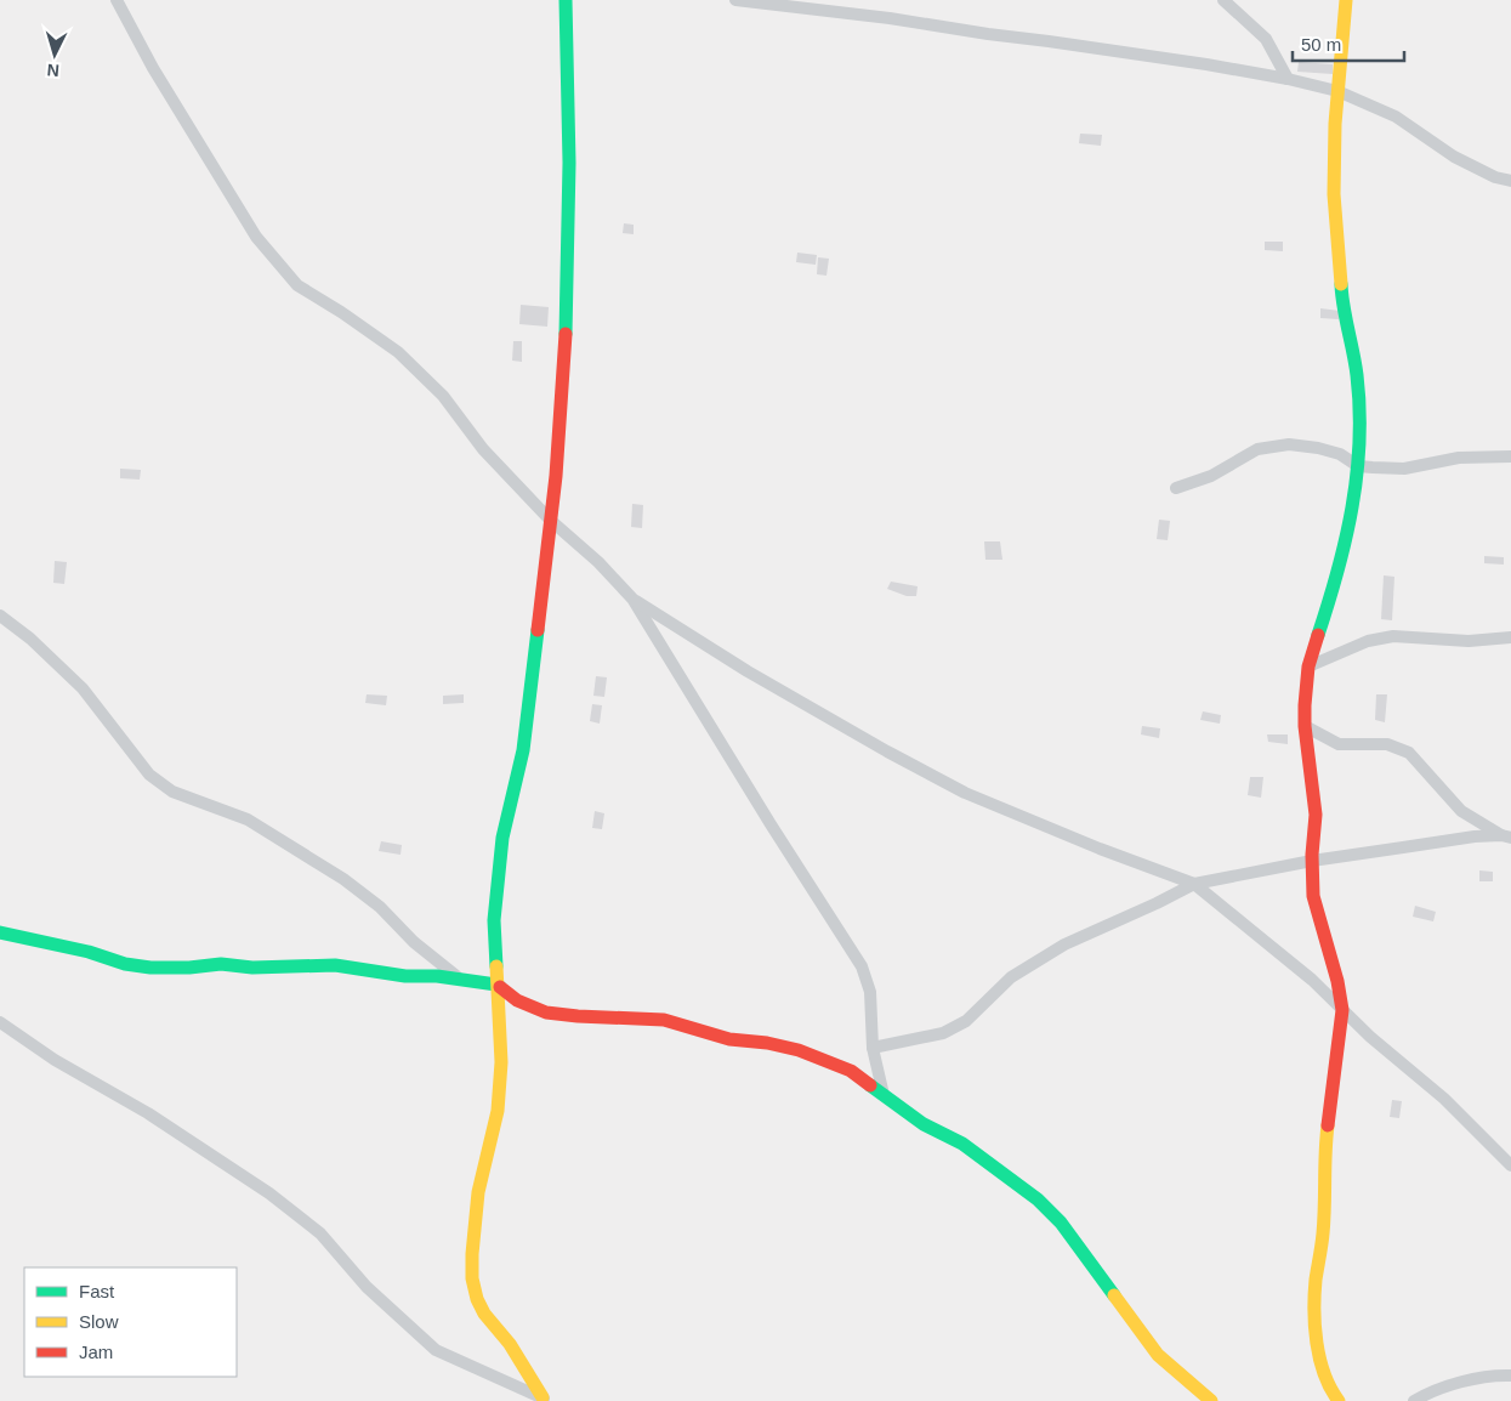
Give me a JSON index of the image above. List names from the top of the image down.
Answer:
{
  "legend": ["Fast", "Slow", "Jam"],
  "scale_bar": "50 m",
  "north": "bottom"
}
